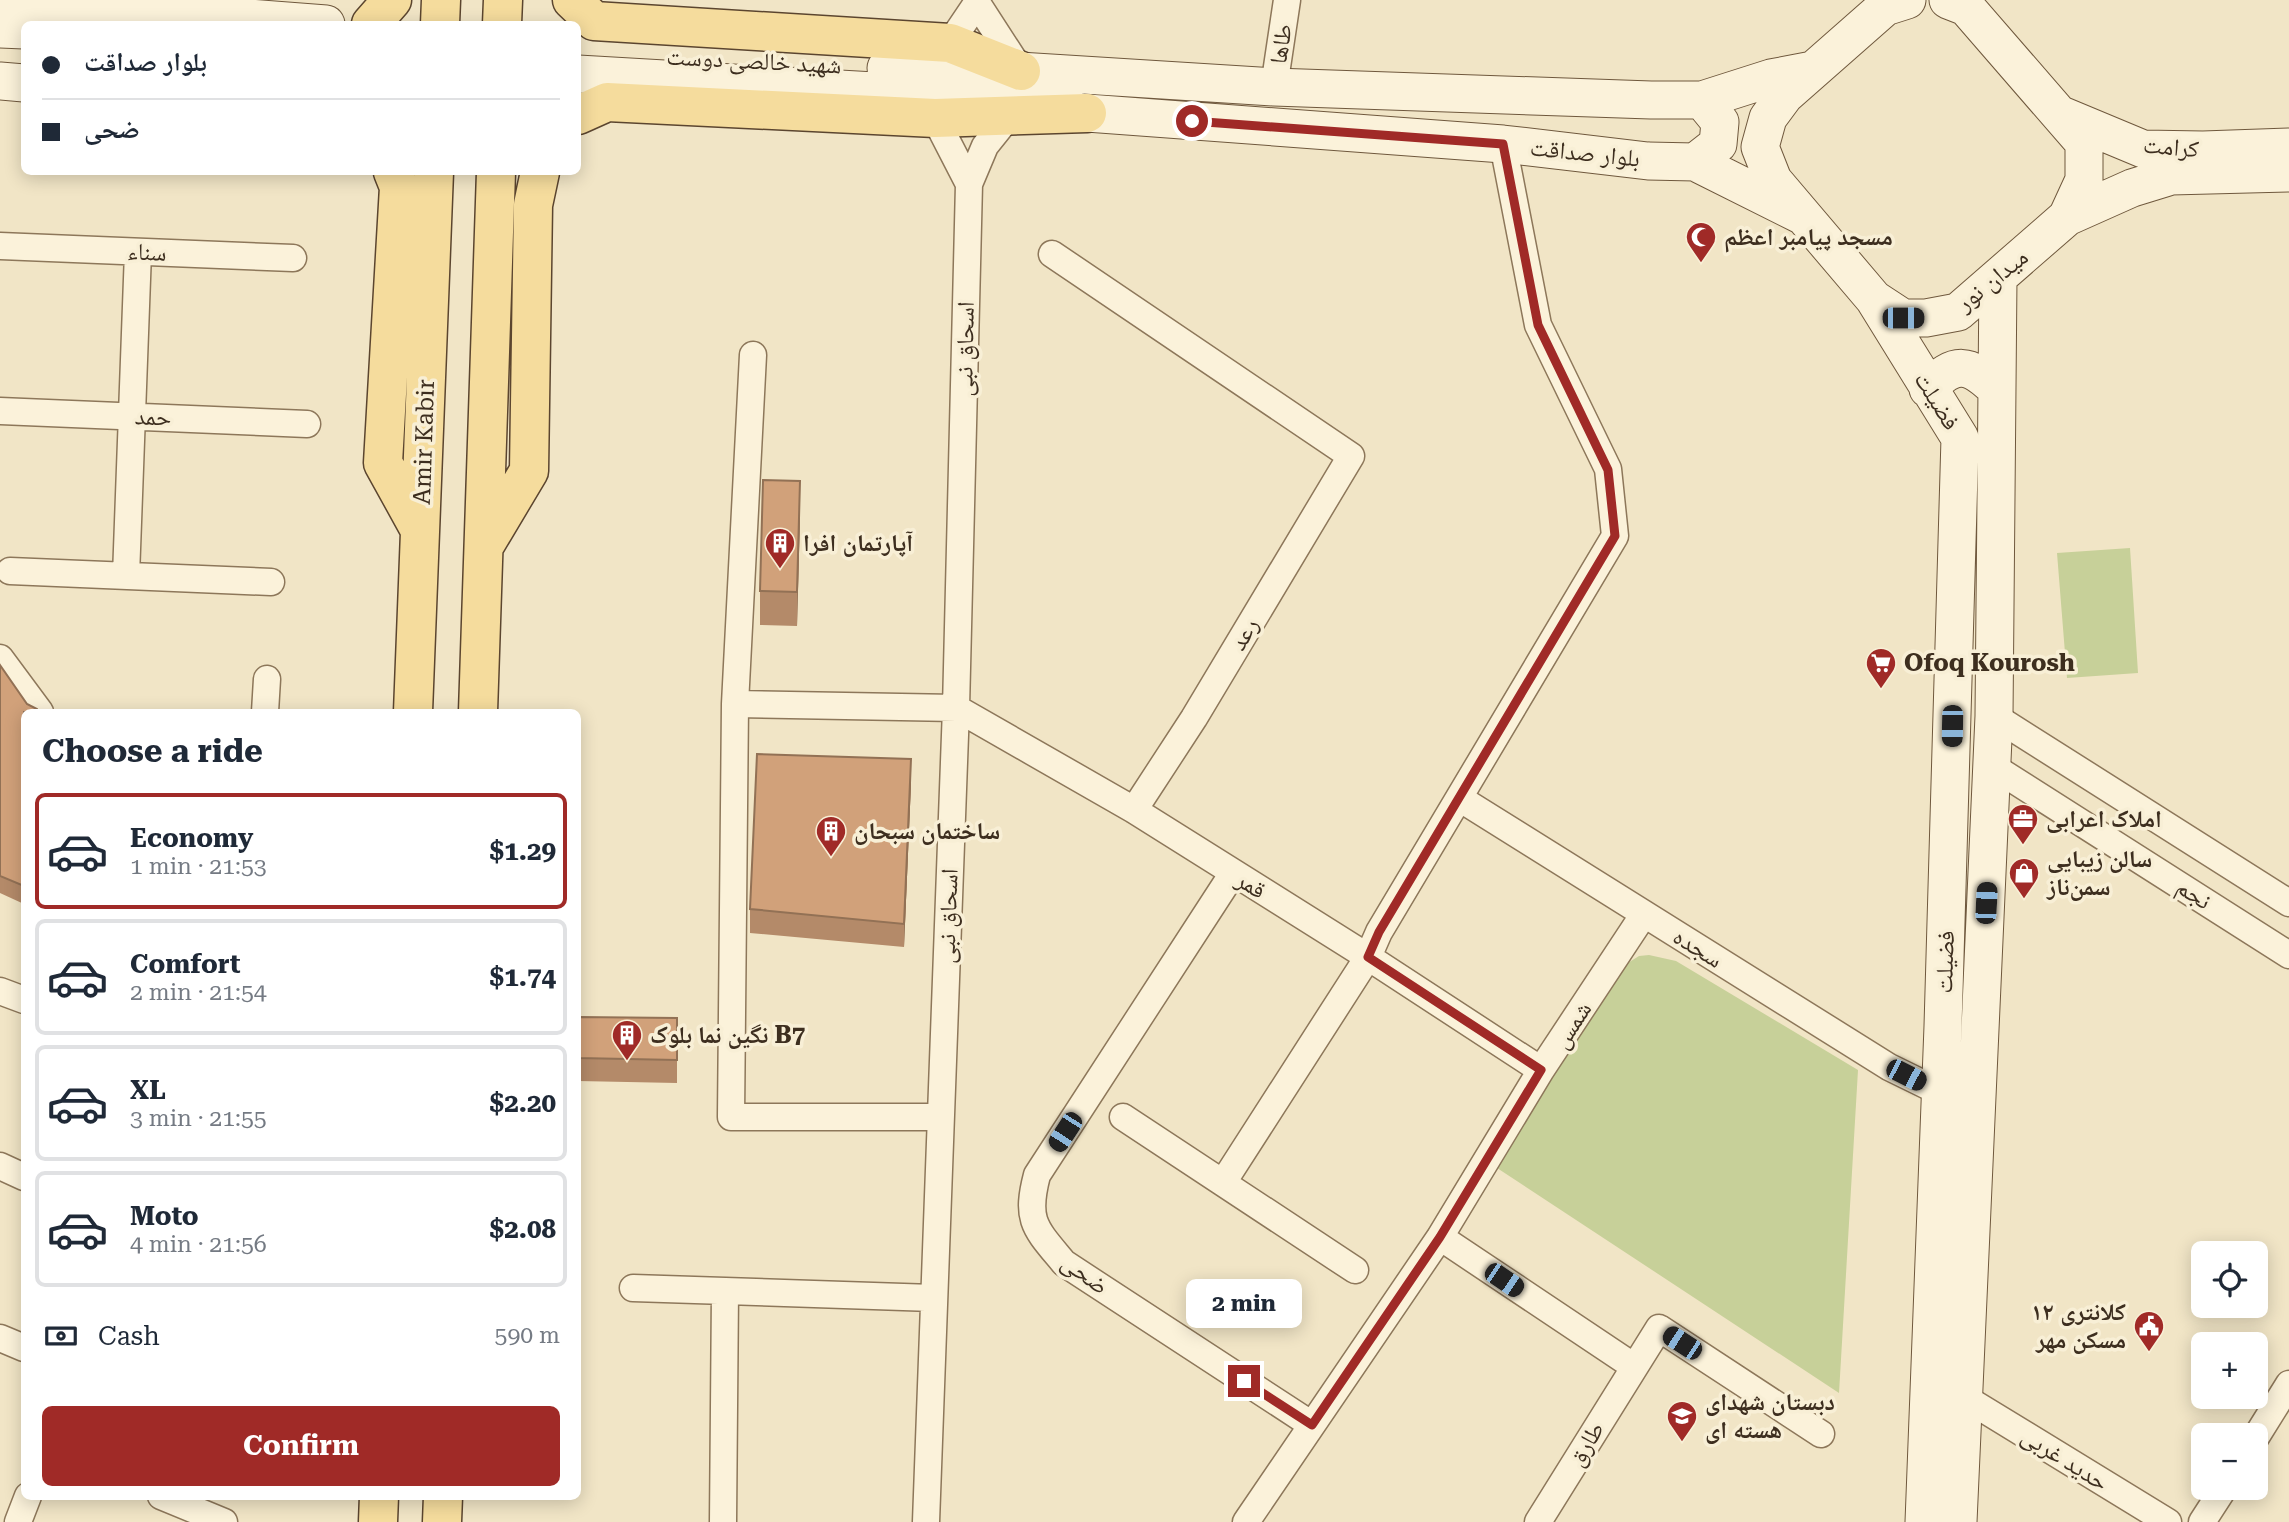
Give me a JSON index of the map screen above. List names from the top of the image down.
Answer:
{
  "streets": {
    "main road": ["Amir Kabir"],
    "street": [
      "طاها",
      "شهید خالصی دوست",
      "کرامت",
      "بلوار صداقت",
      "سناء",
      "میدان نور",
      "اسحاق نبی",
      "فضیلت",
      "حمد",
      "رعد",
      "قمر",
      "نجم",
      "سجده",
      "شمس",
      "ضحی",
      "طارق",
      "حدید غربی"
    ]
  },
  "crossings": [
    ["طاها", "بلوار صداقت"],
    ["کرامت", "میدان نور"],
    ["بلوار صداقت", "میدان نور"],
    ["میدان نور", "فضیلت"],
    ["اسحاق نبی", "قمر"],
    ["فضیلت", "نجم"],
    ["فضیلت", "سجده"],
    ["فضیلت", "حدید غربی"],
    ["رعد", "قمر"],
    ["قمر", "شمس"],
    ["قمر", "ضحی"],
    ["سجده", "شمس"],
    ["شمس", "ضحی"]
  ],
  "places": {
    "mosque": ["مسجد پیامبر اعظم"],
    "building": ["آپارتمان افرا", "ساختمان سبحان", "نگین نما بلوک B7"],
    "supermarket": ["Ofoq Kourosh"],
    "office": ["املاک اعرابی"],
    "shop": ["سالن زیبایی سمن‌ناز"],
    "public building": ["کلانتری ۱۲ مسکن مهر"],
    "school or university": ["دبستان شهدای هسته ای"]
  },
  "page": {
    "banner": ["بلوار صداقت", "ضحی"],
    "heading": "Choose a ride",
    "list": [
      {
        "name": "Economy",
        "note": "1 min · 21:53",
        "value": "$1.29"
      },
      {
        "name": "Comfort",
        "note": "2 min · 21:54",
        "value": "$1.74"
      },
      {
        "name": "XL",
        "note": "3 min · 21:55",
        "value": "$2.20"
      },
      {
        "name": "Moto",
        "note": "4 min · 21:56",
        "value": "$2.08"
      }
    ],
    "map_buttons": ["+", "−"],
    "bubble": "2 min",
    "pay": ["Cash", "590 m"],
    "buttons": "Confirm"
  }
}
